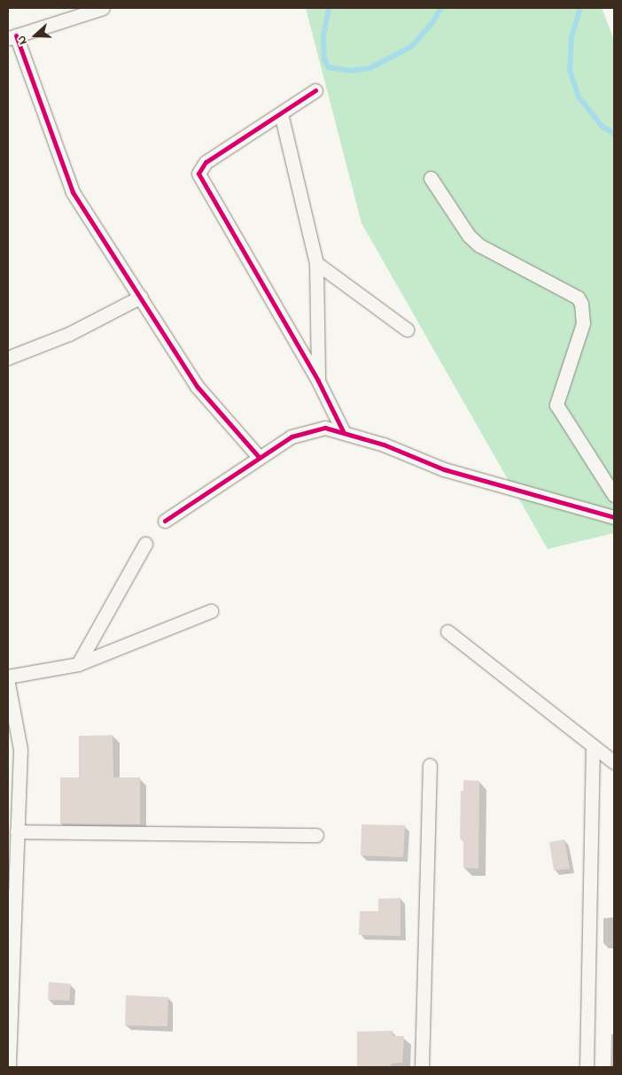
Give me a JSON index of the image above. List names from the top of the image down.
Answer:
{
  "north": "left"
}
